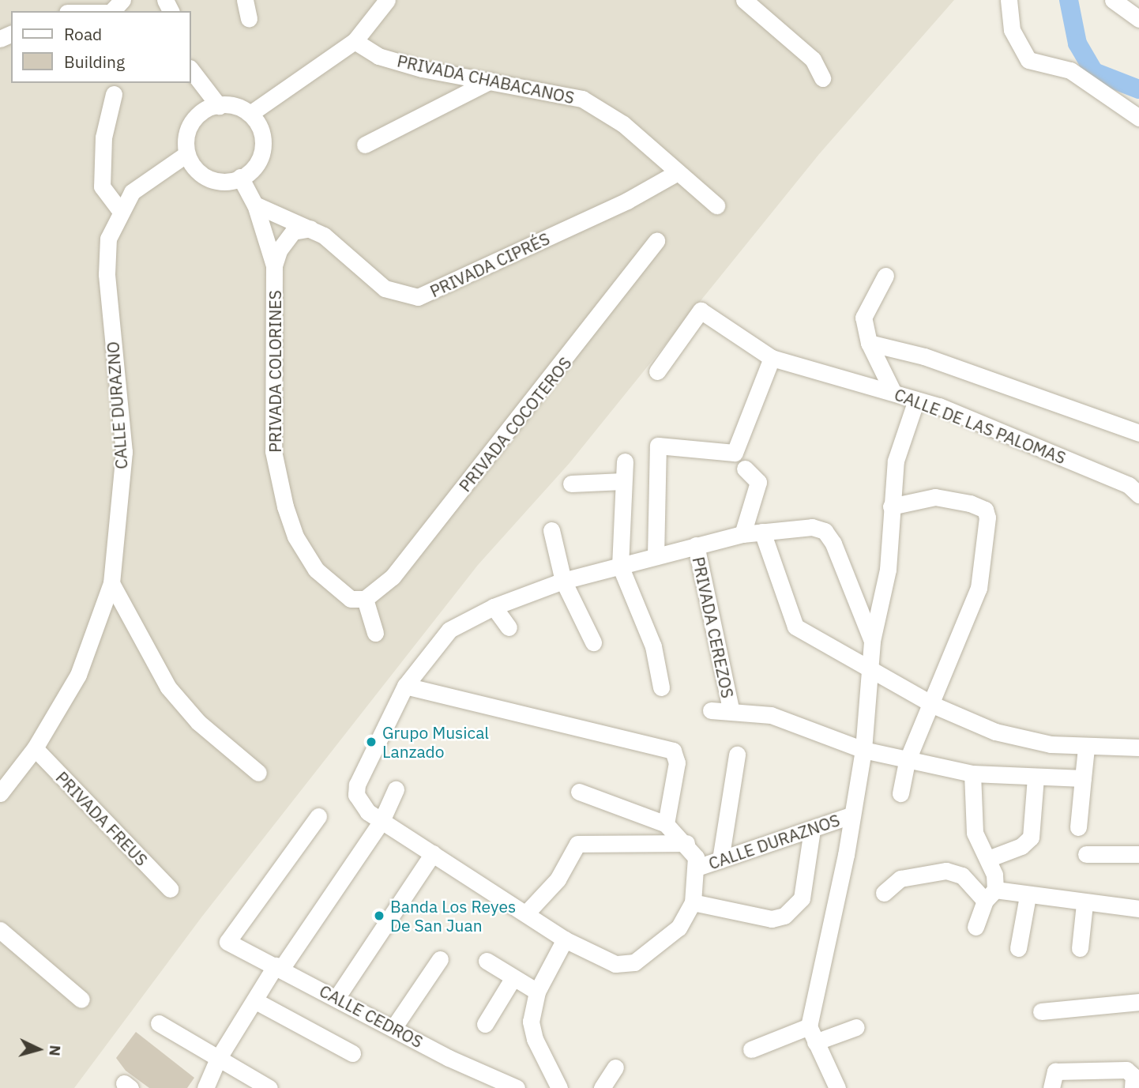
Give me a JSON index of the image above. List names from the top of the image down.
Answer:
{
  "streets": {
    "street": [
      "PRIVADA CHABACANOS",
      "PRIVADA CIPRÉS",
      "PRIVADA COLORINES",
      "CALLE DURAZNO",
      "PRIVADA COCOTEROS",
      "CALLE DE LAS PALOMAS",
      "PRIVADA CEREZOS",
      "PRIVADA FREUS",
      "CALLE DURAZNOS",
      "CALLE CEDROS"
    ]
  },
  "crossings": [
    ["PRIVADA CHABACANOS", "PRIVADA CIPRÉS"],
    ["PRIVADA CIPRÉS", "PRIVADA COLORINES"],
    ["PRIVADA COLORINES", "CALLE DURAZNO"],
    ["PRIVADA COLORINES", "PRIVADA COCOTEROS"],
    ["CALLE DURAZNO", "PRIVADA FREUS"]
  ],
  "places": ["Grupo Musical Lanzado", "Banda Los Reyes De San Juan"],
  "legend": ["Road", "Building"],
  "north": "right"
}
